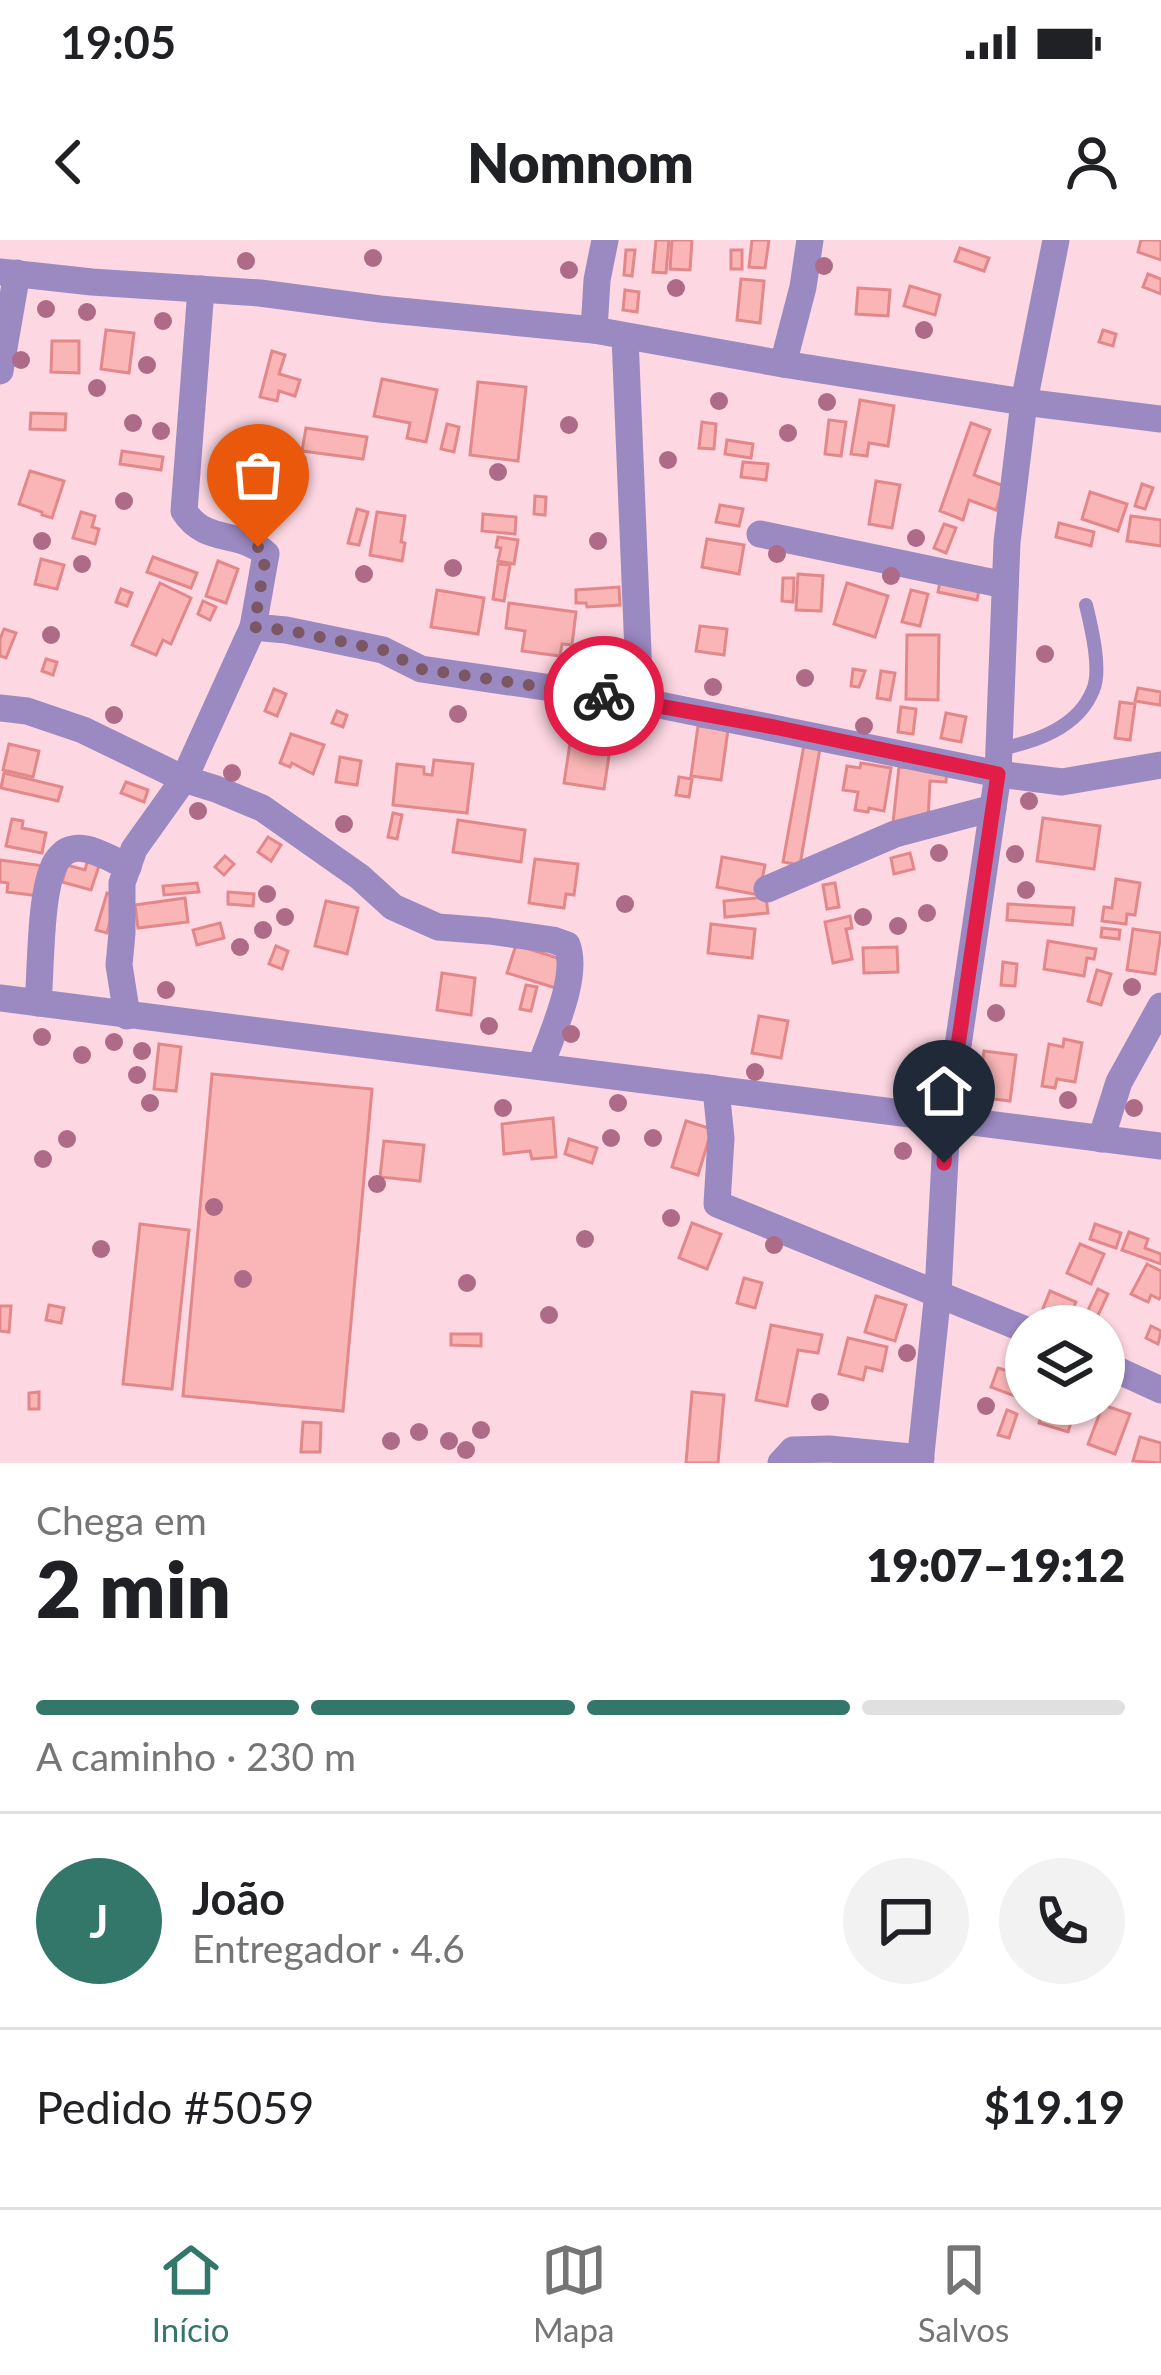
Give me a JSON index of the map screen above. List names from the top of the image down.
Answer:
{
  "page": {
    "status": "19:05",
    "header": "Nomnom",
    "heading": ["2 min", "Chega em", "19:07–19:12"],
    "panel": [
      "João",
      "Entregador · 4.6",
      "Pedido #5059",
      "$19.19"
    ],
    "bar": "A caminho · 230 m",
    "round": "J",
    "tabs": ["Início", "Mapa", "Salvos"]
  }
}
